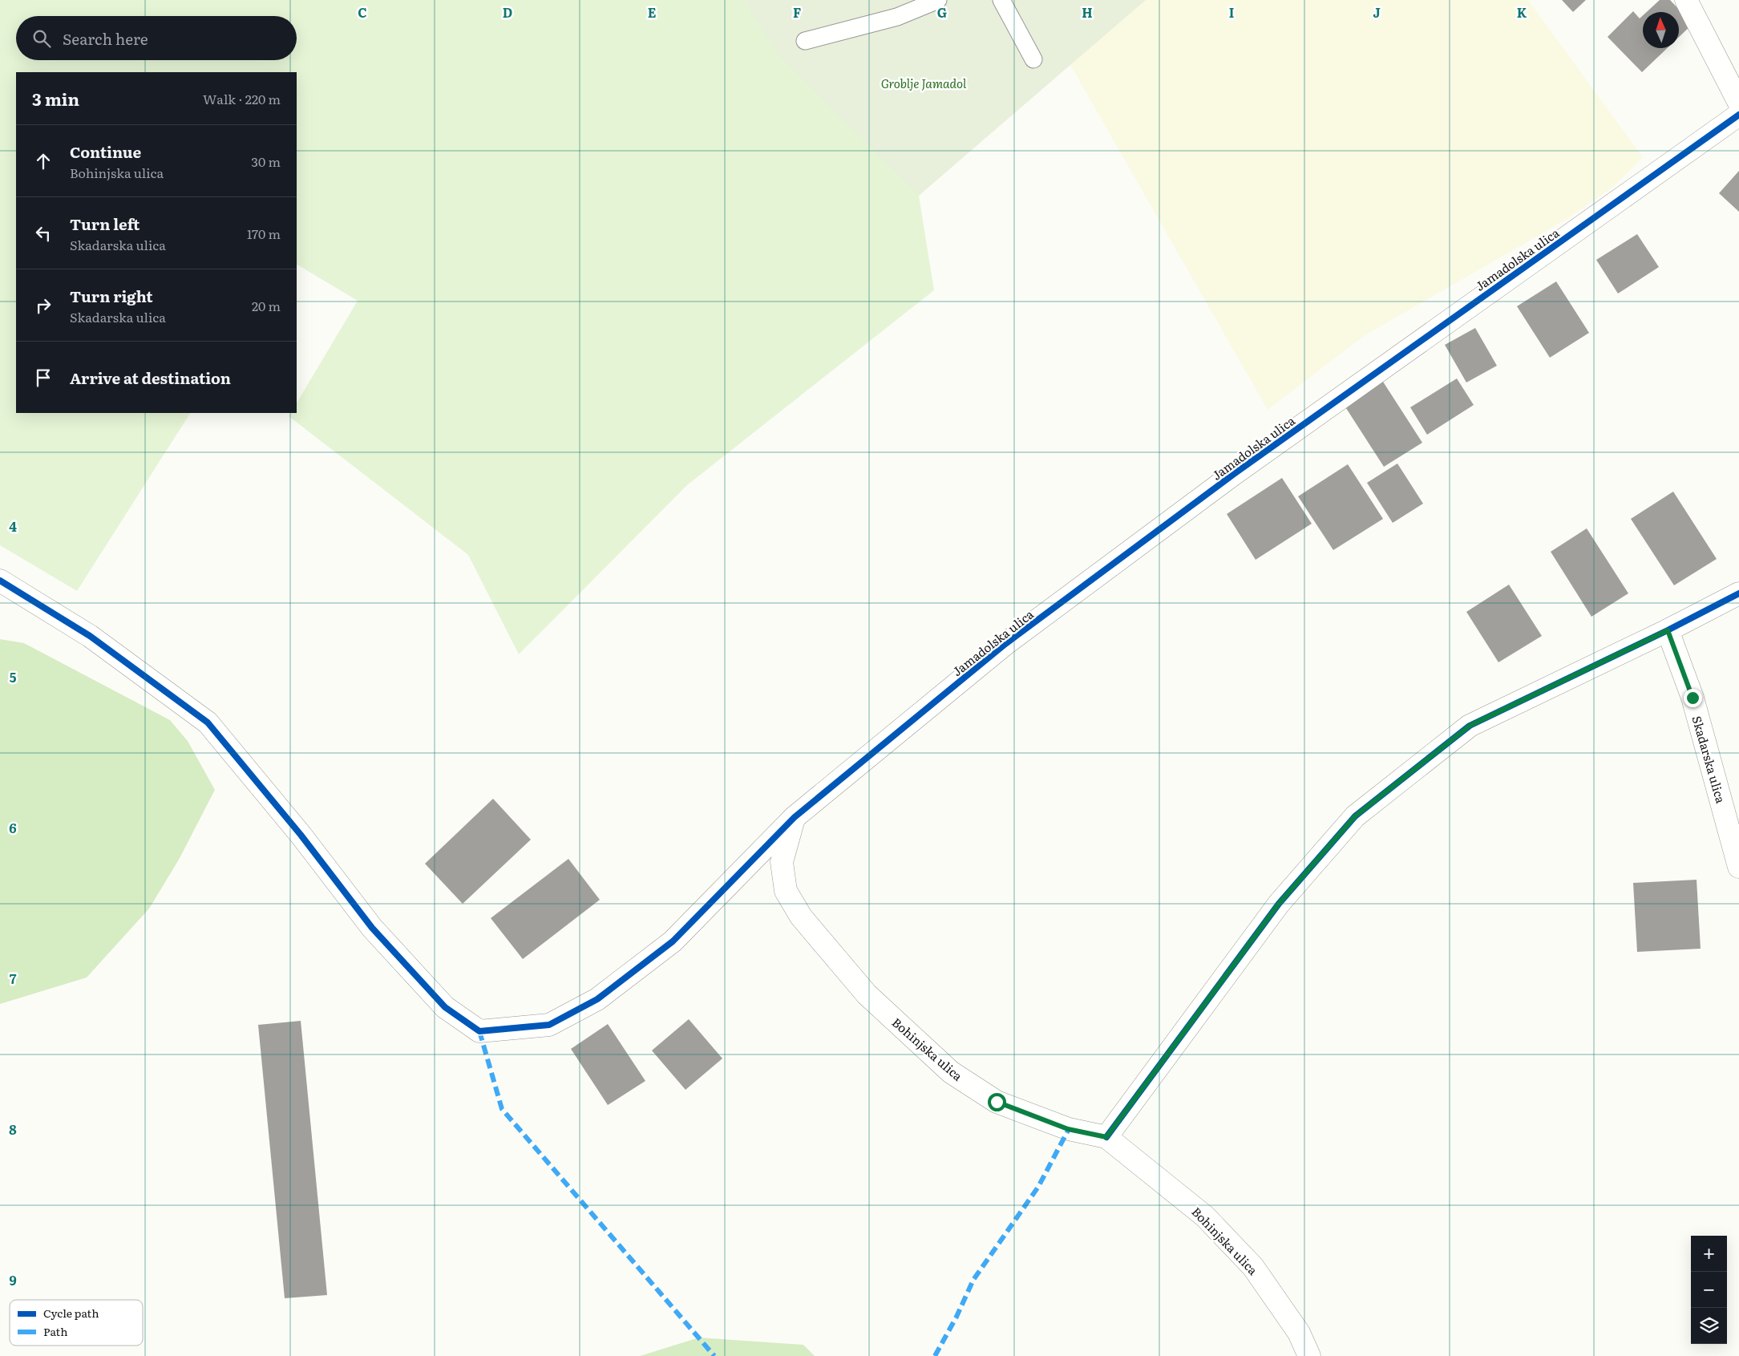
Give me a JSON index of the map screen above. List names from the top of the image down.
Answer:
{
  "streets": {
    "street": ["Jamadolska ulica", "Skadarska ulica", "Bohinjska ulica"]
  },
  "crossings": [
    ["Jamadolska ulica", "Bohinjska ulica"]
  ],
  "parks": ["Groblje Jamadol"],
  "legend": ["Cycle path", "Path"],
  "north": "top",
  "page": {
    "search": "Search here",
    "heading": ["3 min", "Walk · 220 m"],
    "list": [
      ["Continue", "Bohinjska ulica", "30 m"],
      ["Turn left", "Skadarska ulica", "170 m"],
      ["Turn right", "Skadarska ulica", "20 m"],
      "Arrive at destination"
    ],
    "map_buttons": ["+", "−"]
  },
  "grid": {
    "columns": [
      "C",
      "D",
      "E",
      "F",
      "G",
      "H",
      "I",
      "J",
      "K"
    ],
    "rows": [
      "4",
      "5",
      "6",
      "7",
      "8",
      "9"
    ]
  }
}
